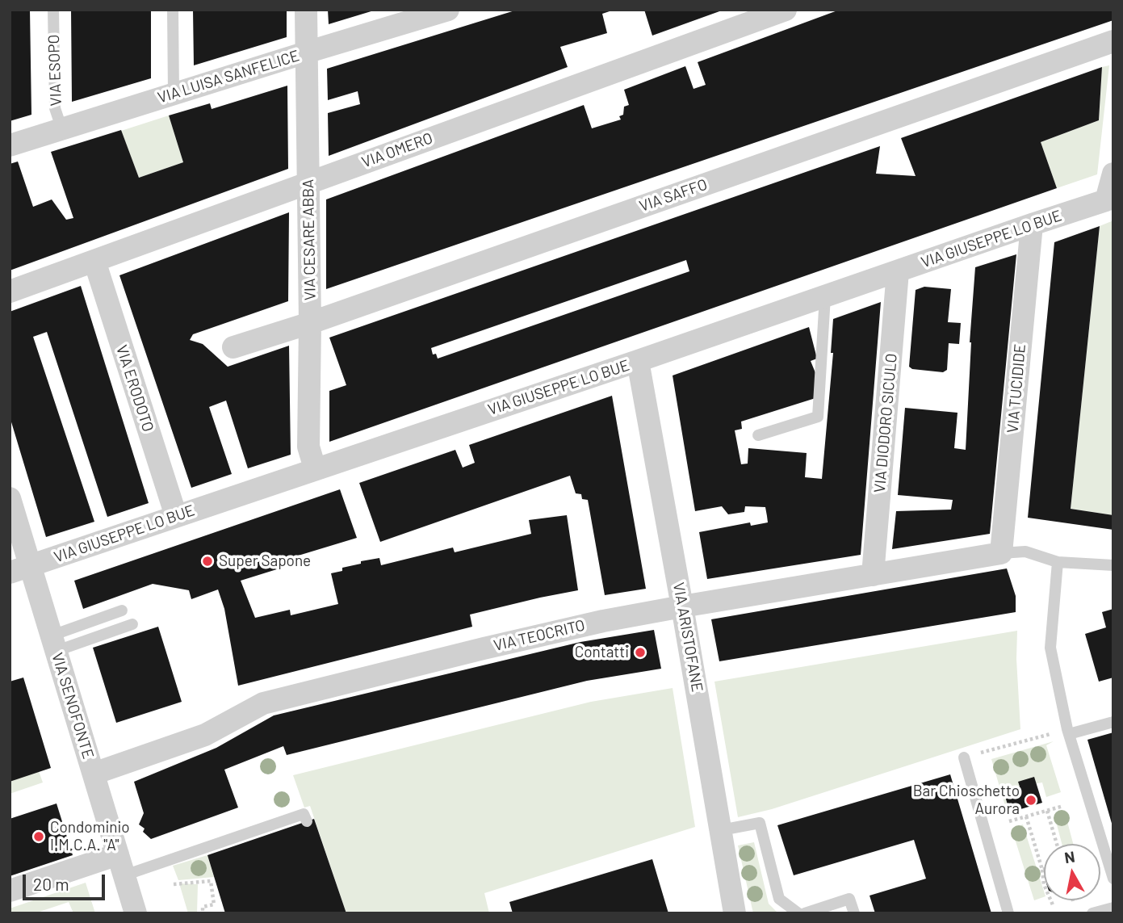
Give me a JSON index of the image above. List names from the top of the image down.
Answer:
{
  "streets": {
    "street": [
      "VIA LUISA SANFELICE",
      "VIA OMERO",
      "VIA SAFFO",
      "VIA GIUSEPPE LO BUE",
      "VIA CESARE ABBA",
      "VIA ERODOTO",
      "VIA TUCIDIDE",
      "VIA DIODORO SICULO",
      "VIA TEOCRITO",
      "VIA ARISTOFANE",
      "VIA SENOFONTE"
    ],
    "lane": ["VIA ESOPO"]
  },
  "crossings": [
    ["VIA ESOPO", "VIA LUISA SANFELICE"],
    ["VIA LUISA SANFELICE", "VIA CESARE ABBA"],
    ["VIA OMERO", "VIA CESARE ABBA"],
    ["VIA OMERO", "VIA ERODOTO"],
    ["VIA SAFFO", "VIA CESARE ABBA"],
    ["VIA GIUSEPPE LO BUE", "VIA CESARE ABBA"],
    ["VIA GIUSEPPE LO BUE", "VIA ERODOTO"],
    ["VIA GIUSEPPE LO BUE", "VIA TUCIDIDE"],
    ["VIA GIUSEPPE LO BUE", "VIA DIODORO SICULO"],
    ["VIA GIUSEPPE LO BUE", "VIA ARISTOFANE"],
    ["VIA GIUSEPPE LO BUE", "VIA SENOFONTE"],
    ["VIA TUCIDIDE", "VIA TEOCRITO"],
    ["VIA DIODORO SICULO", "VIA TEOCRITO"],
    ["VIA TEOCRITO", "VIA ARISTOFANE"],
    ["VIA TEOCRITO", "VIA SENOFONTE"]
  ],
  "places": [
    "Super Sapone",
    "Contatti",
    "Bar Chioschetto Aurora",
    "Condominio I.M.C.A. \"A\""
  ],
  "scale_bar": "20 m",
  "north": "top"
}
